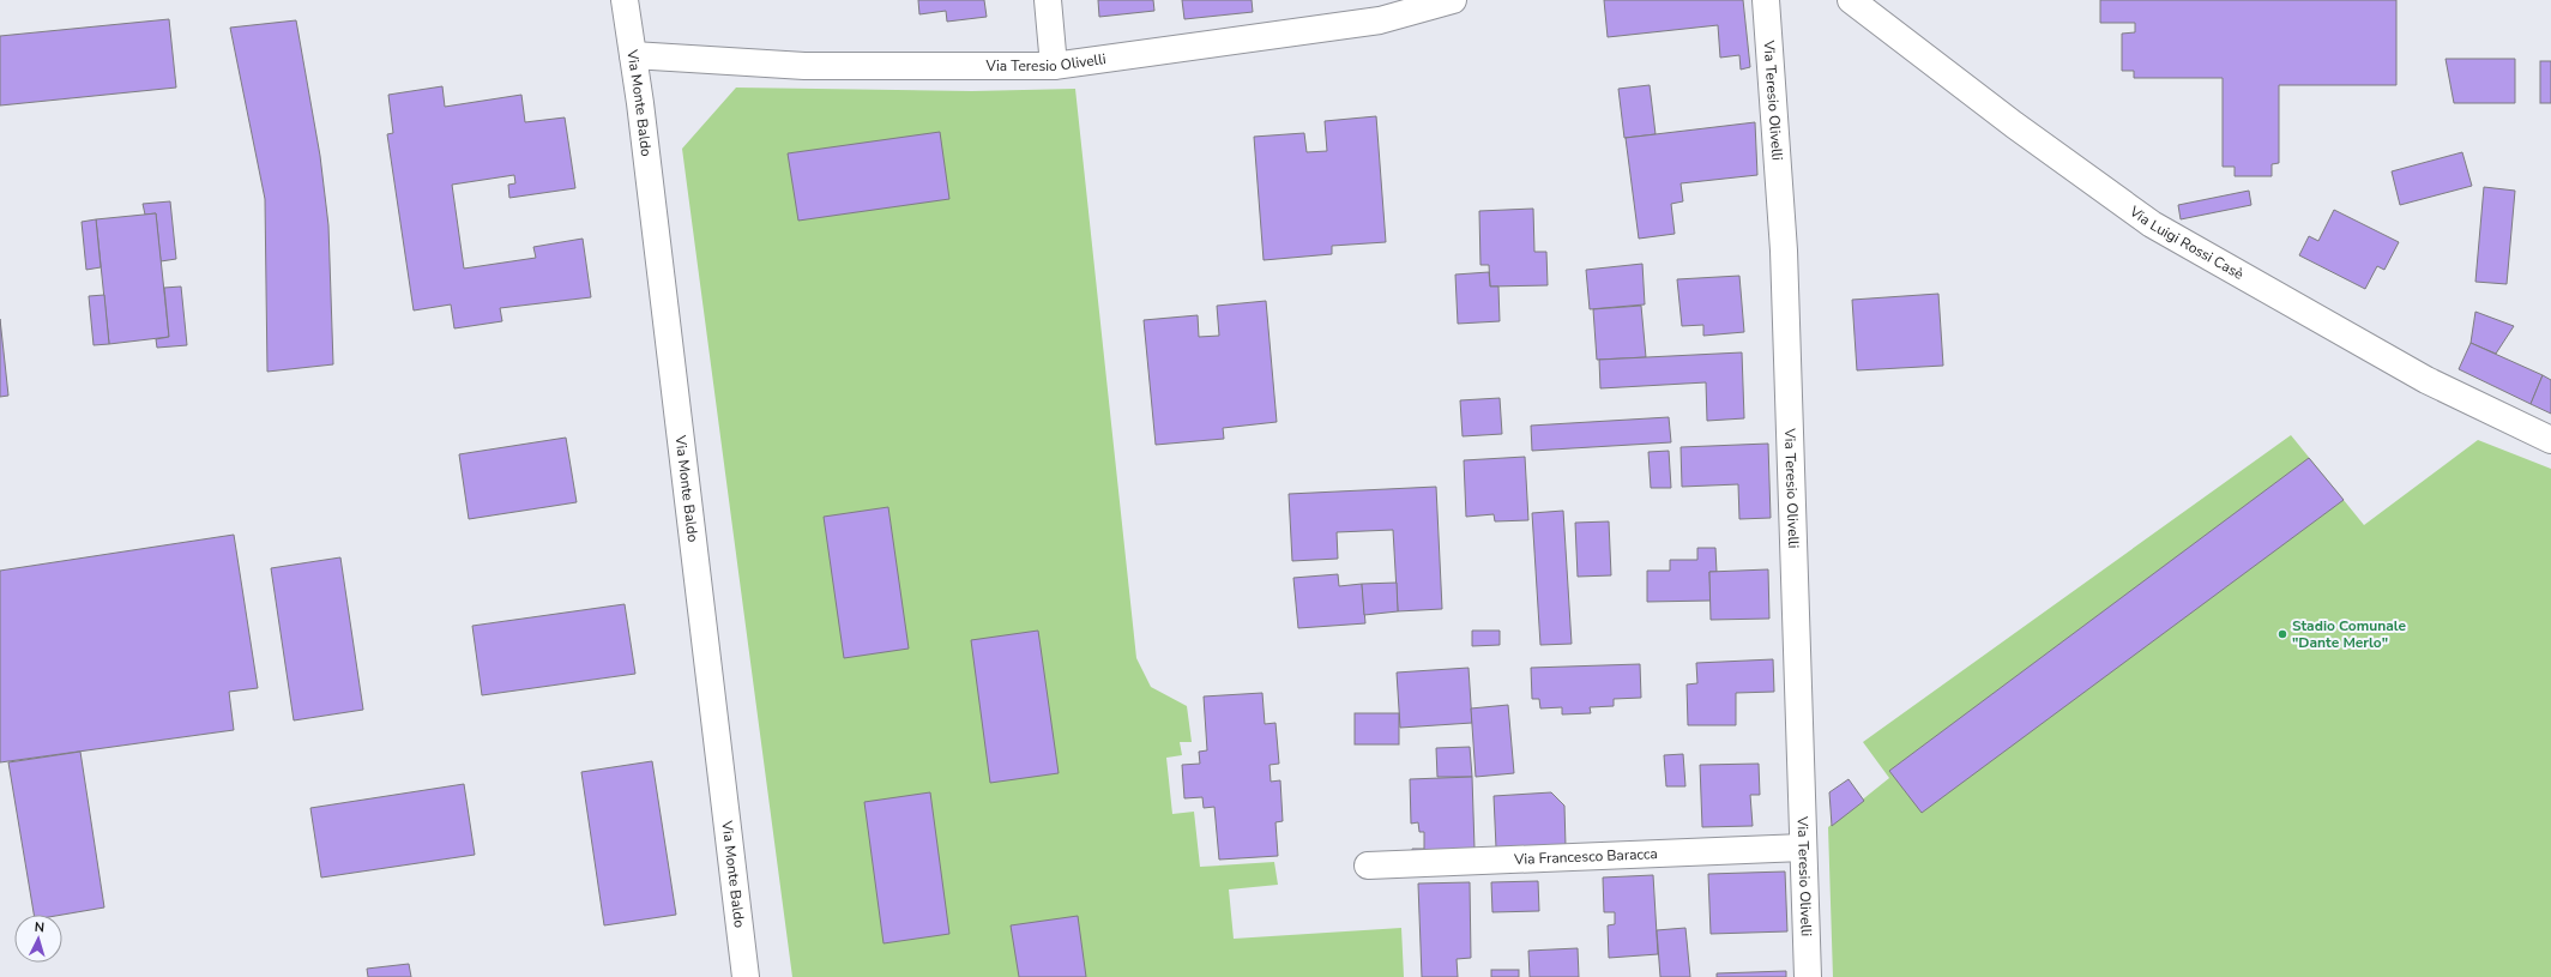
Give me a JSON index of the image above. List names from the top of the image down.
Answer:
{
  "streets": {
    "street": [
      "Via Teresio Olivelli",
      "Via Monte Baldo",
      "Via Luigi Rossi Casè",
      "Via Francesco Baracca"
    ]
  },
  "crossings": [
    ["Via Teresio Olivelli", "Via Monte Baldo"],
    ["Via Teresio Olivelli", "Via Francesco Baracca"]
  ],
  "places": ["Stadio Comunale \"Dante Merlo\""],
  "north": "top"
}
